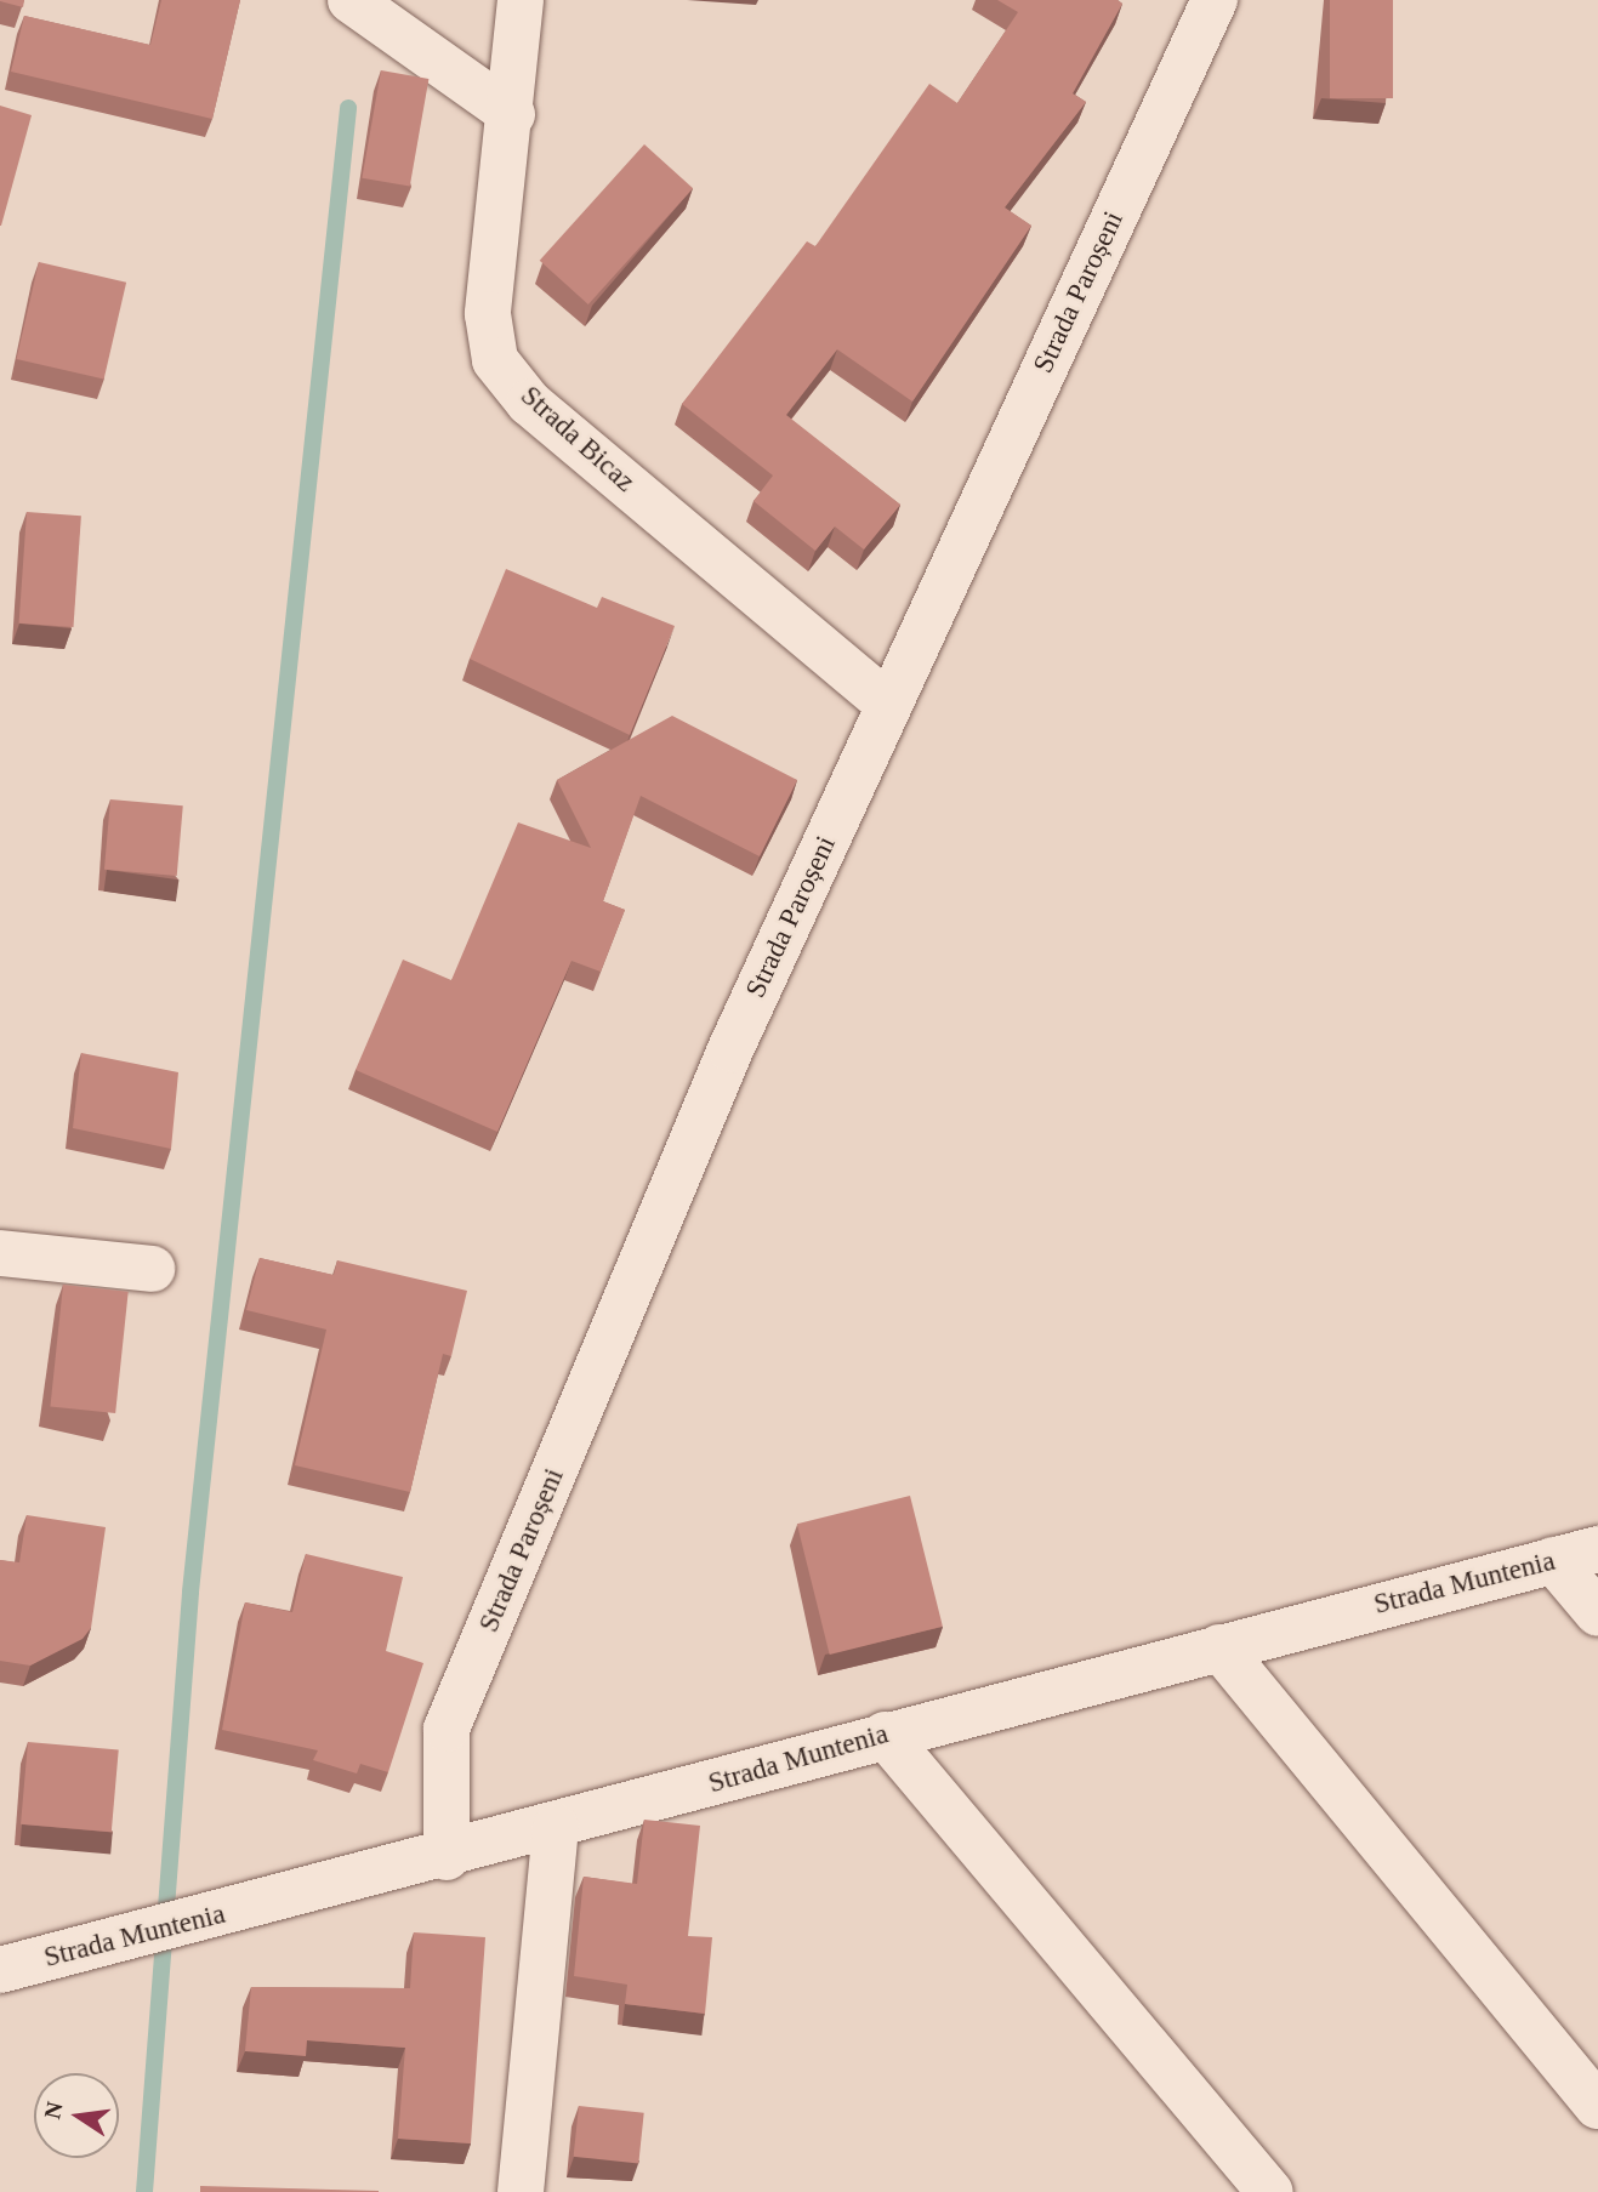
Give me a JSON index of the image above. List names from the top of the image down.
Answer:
{
  "streets": {
    "street": ["Strada Paroșeni", "Strada Bicaz", "Strada Muntenia"]
  },
  "crossings": [
    ["Strada Paroșeni", "Strada Bicaz"],
    ["Strada Paroșeni", "Strada Muntenia"]
  ],
  "north": "left"
}
